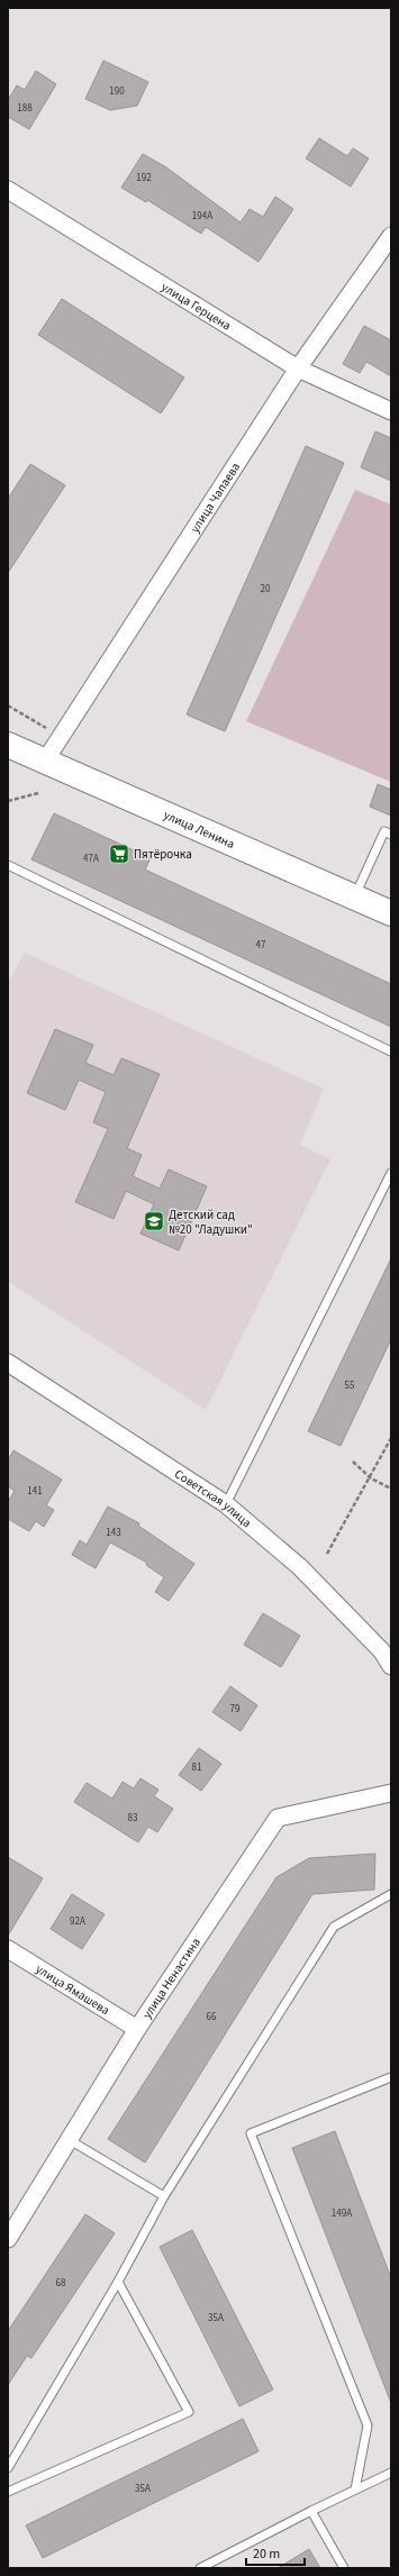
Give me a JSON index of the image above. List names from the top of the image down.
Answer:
{
  "streets": {
    "main road": ["улица Ленина"],
    "street": [
      "улица Герцена",
      "улица Чапаева",
      "Советская улица",
      "улица Ненастина",
      "улица Ямашева"
    ]
  },
  "crossings": [
    ["улица Герцена", "улица Чапаева"],
    ["улица Чапаева", "улица Ленина"],
    ["улица Ненастина", "улица Ямашева"]
  ],
  "places": {
    "supermarket": ["Пятёрочка"],
    "school or university": ["Детский сад №20 \"Ладушки\""]
  },
  "house_numbers": [
    "190",
    "188",
    "192",
    "194А",
    "20",
    "47А",
    "47",
    "55",
    "141",
    "143",
    "79",
    "81",
    "83",
    "92А",
    "66",
    "149А",
    "68",
    "35А",
    "35А"
  ],
  "scale_bar": "20 m"
}
